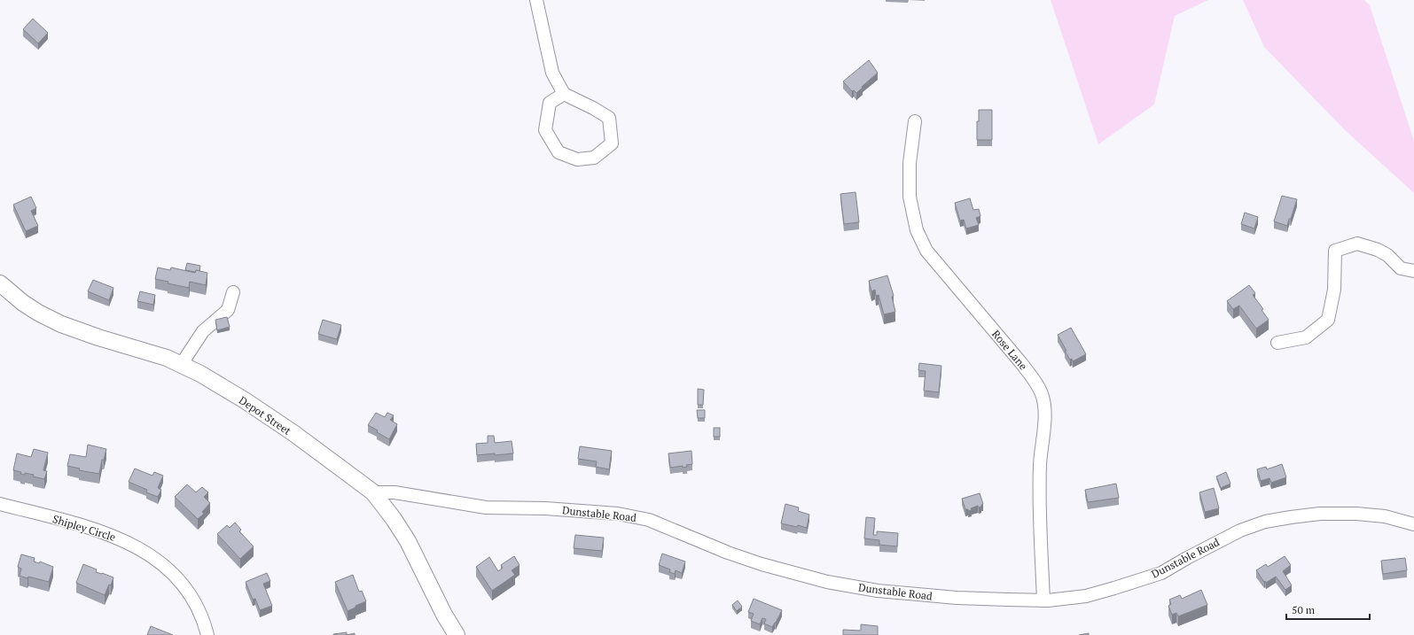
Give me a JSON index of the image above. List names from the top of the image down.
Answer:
{
  "streets": {
    "main road": ["Depot Street"],
    "street": ["Rose Lane", "Dunstable Road", "Shipley Circle"]
  },
  "crossings": [
    ["Rose Lane", "Dunstable Road"],
    ["Depot Street", "Dunstable Road"]
  ],
  "scale_bar": "50 m"
}
